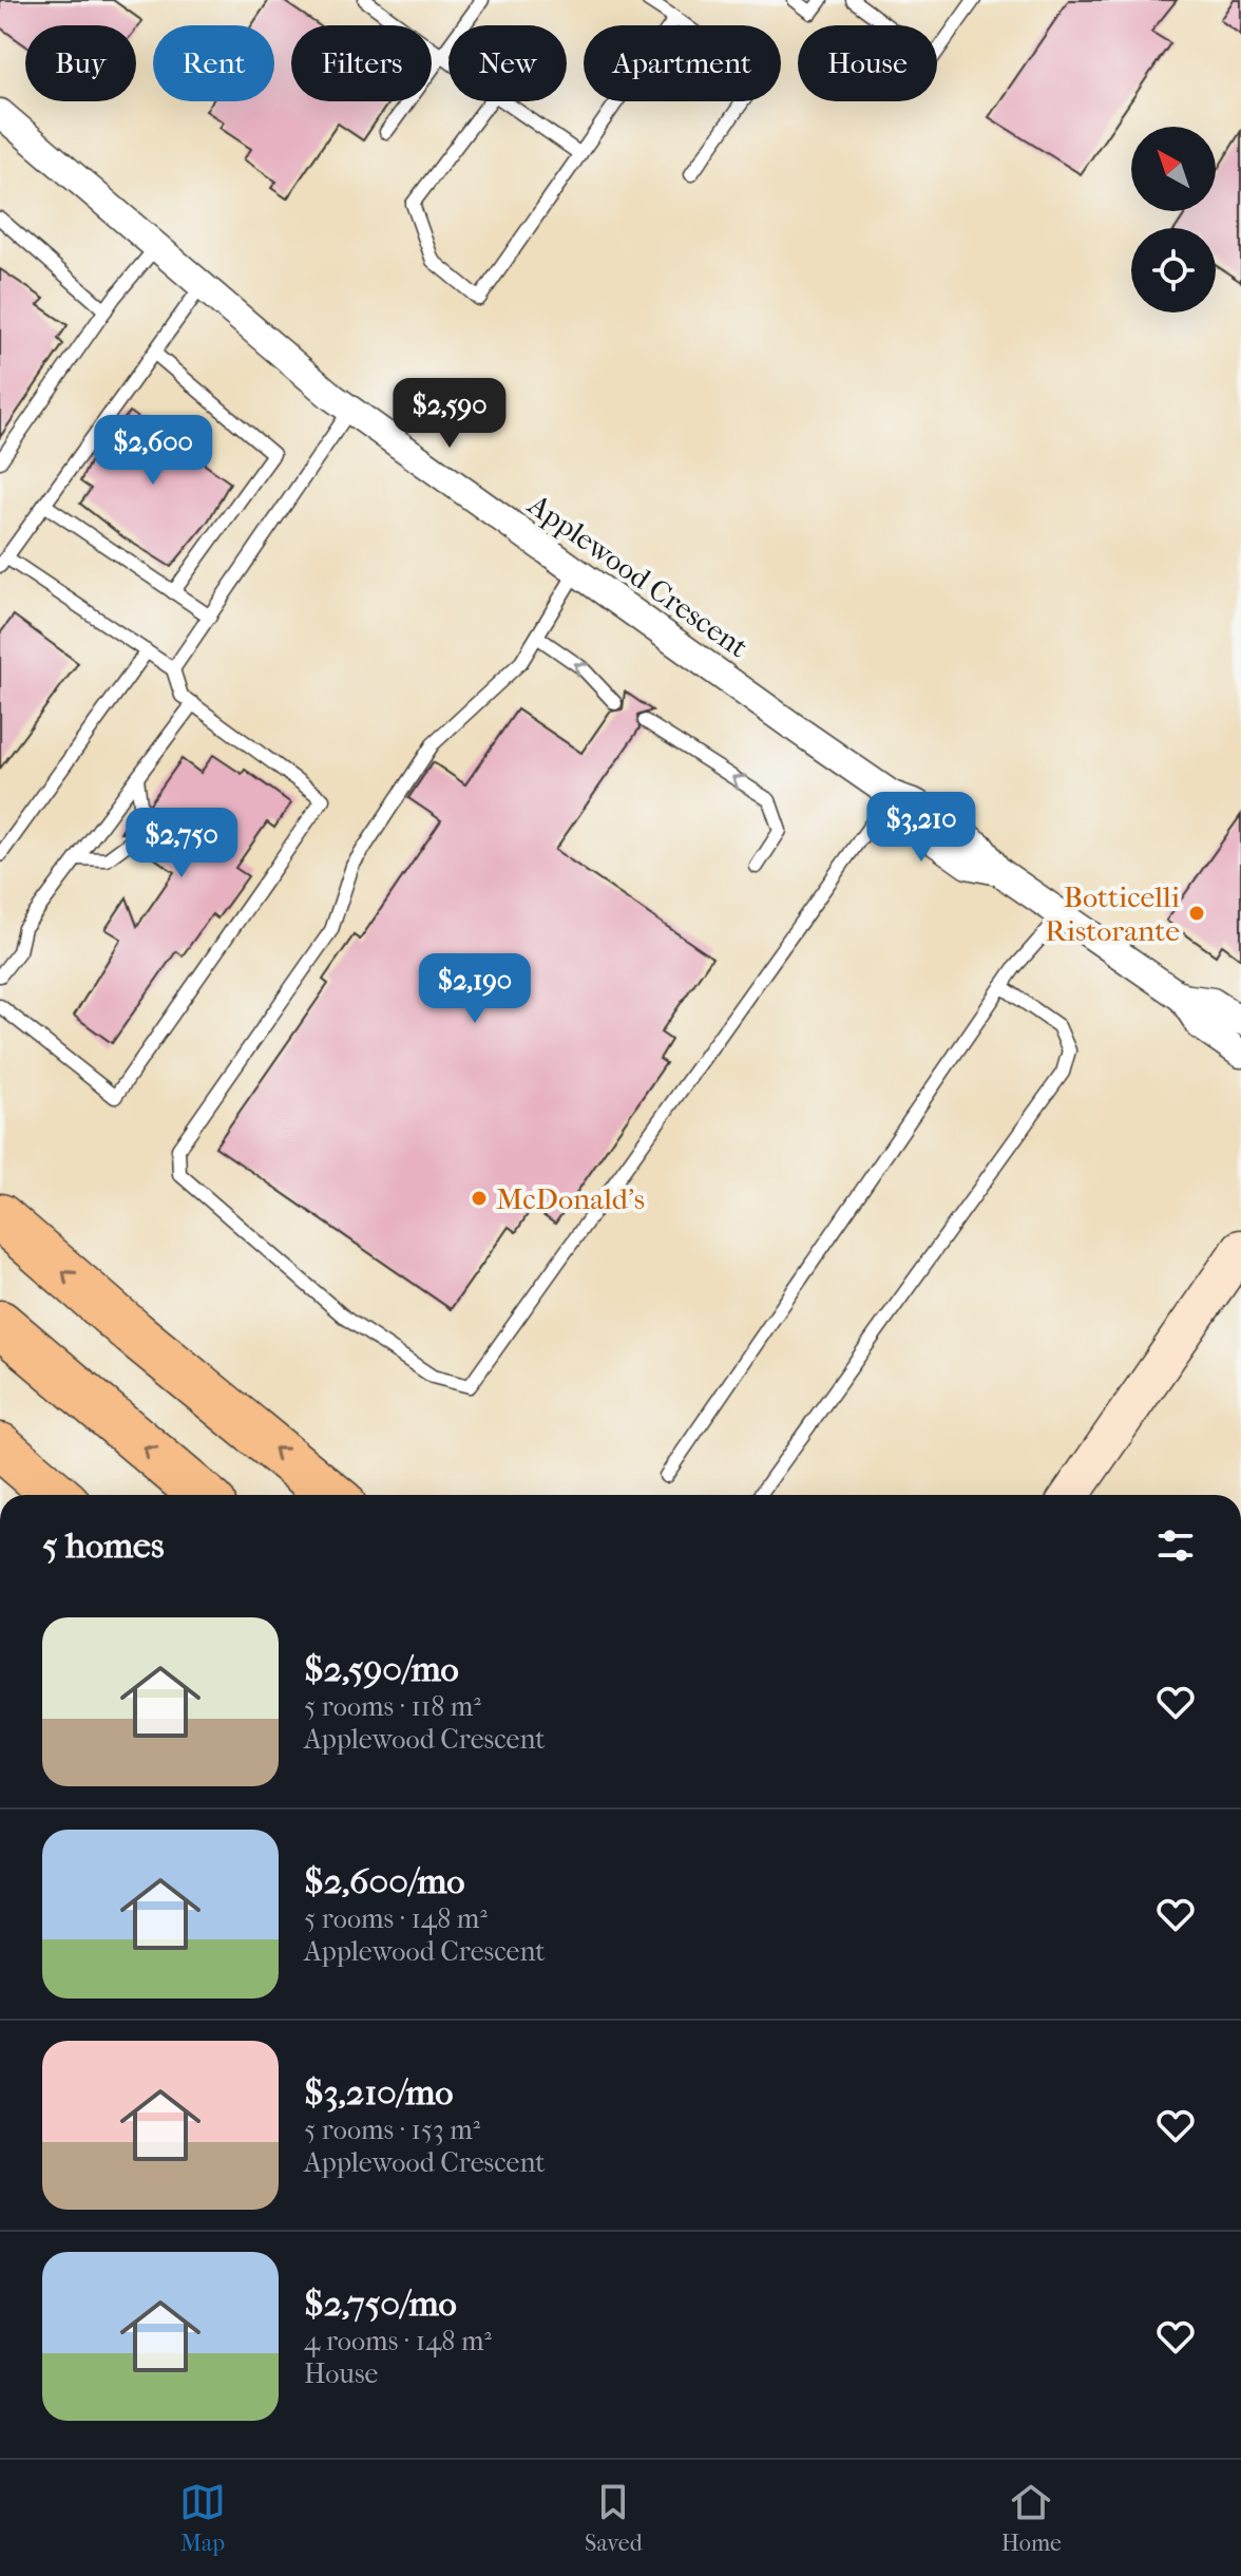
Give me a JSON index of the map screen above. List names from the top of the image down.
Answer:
{
  "streets": {
    "street": ["Applewood Crescent"]
  },
  "places": ["Botticelli Ristorante", "McDonald's"],
  "north": "top left",
  "page": {
    "chip": [
      "Buy",
      "Rent",
      "Filters",
      "New",
      "Apartment",
      "House"
    ],
    "price": [
      "$2,590",
      "$2,600",
      "$3,210",
      "$2,750",
      "$2,190"
    ],
    "heading": "5 homes",
    "list": [
      {
        "name": "$2,590/mo",
        "note": "5 rooms · 118 m² · Applewood Crescent"
      },
      {
        "name": "$2,600/mo",
        "note": "5 rooms · 148 m² · Applewood Crescent"
      },
      {
        "name": "$3,210/mo",
        "note": "5 rooms · 153 m² · Applewood Crescent"
      },
      {
        "name": "$2,750/mo",
        "note": "4 rooms · 148 m² · House"
      }
    ],
    "tabs": ["Map", "Saved", "Home"]
  }
}
